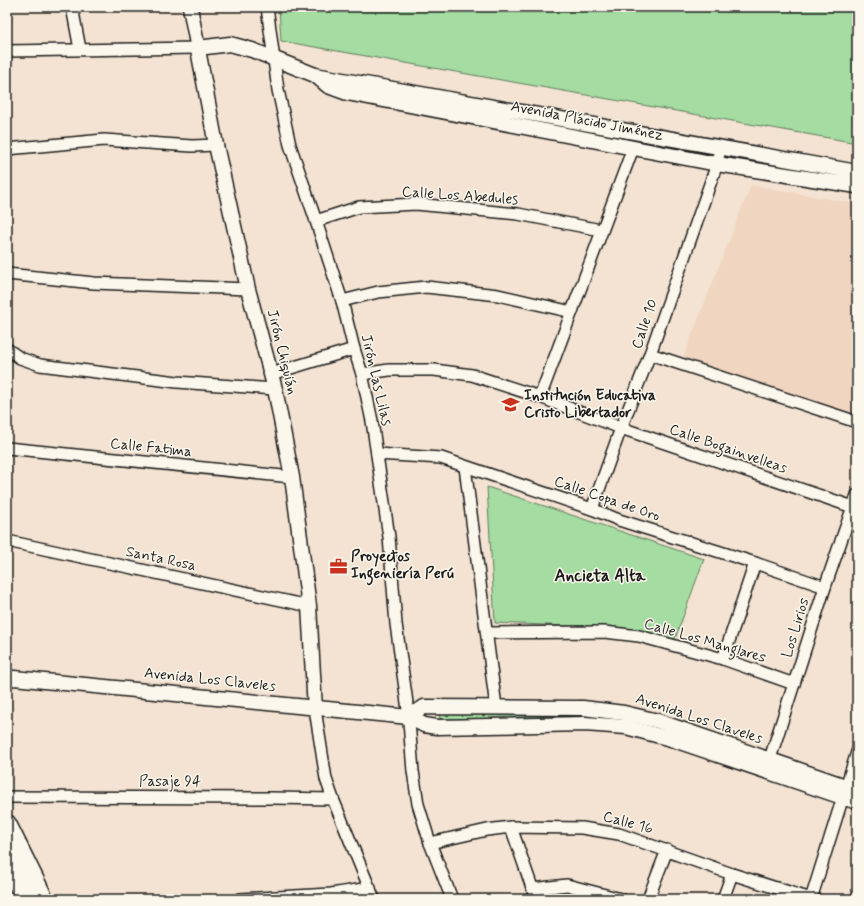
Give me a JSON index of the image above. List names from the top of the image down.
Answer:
{
  "streets": {
    "street": [
      "Avenida Plácido Jiménez",
      "Calle Los Abedules",
      "Calle 10",
      "Jirón Chiquián",
      "Jirón Las Lilas",
      "Calle Fatima",
      "Calle Bogainvelleas",
      "Calle Copa de Oro",
      "Santa Rosa",
      "Los Lirios",
      "Calle Los Manglares",
      "Avenida Los Claveles",
      "Pasaje 94",
      "Calle 16"
    ]
  },
  "crossings": [
    ["Avenida Plácido Jiménez", "Calle 10"],
    ["Avenida Plácido Jiménez", "Jirón Chiquián"],
    ["Avenida Plácido Jiménez", "Jirón Las Lilas"],
    ["Calle Los Abedules", "Jirón Las Lilas"],
    ["Calle 10", "Calle Bogainvelleas"],
    ["Calle 10", "Calle Copa de Oro"],
    ["Jirón Chiquián", "Calle Fatima"],
    ["Jirón Chiquián", "Santa Rosa"],
    ["Jirón Chiquián", "Avenida Los Claveles"],
    ["Jirón Las Lilas", "Calle Bogainvelleas"],
    ["Jirón Las Lilas", "Calle Copa de Oro"],
    ["Jirón Las Lilas", "Avenida Los Claveles"],
    ["Jirón Las Lilas", "Calle 16"],
    ["Calle Bogainvelleas", "Los Lirios"],
    ["Calle Copa de Oro", "Los Lirios"],
    ["Los Lirios", "Calle Los Manglares"],
    ["Los Lirios", "Avenida Los Claveles"]
  ],
  "districts": ["Ancieta Alta"],
  "places": {
    "school or university": ["Institución Educativa Cristo Libertador"],
    "office": ["Proyectos Ingeniería Perú"]
  }
}
